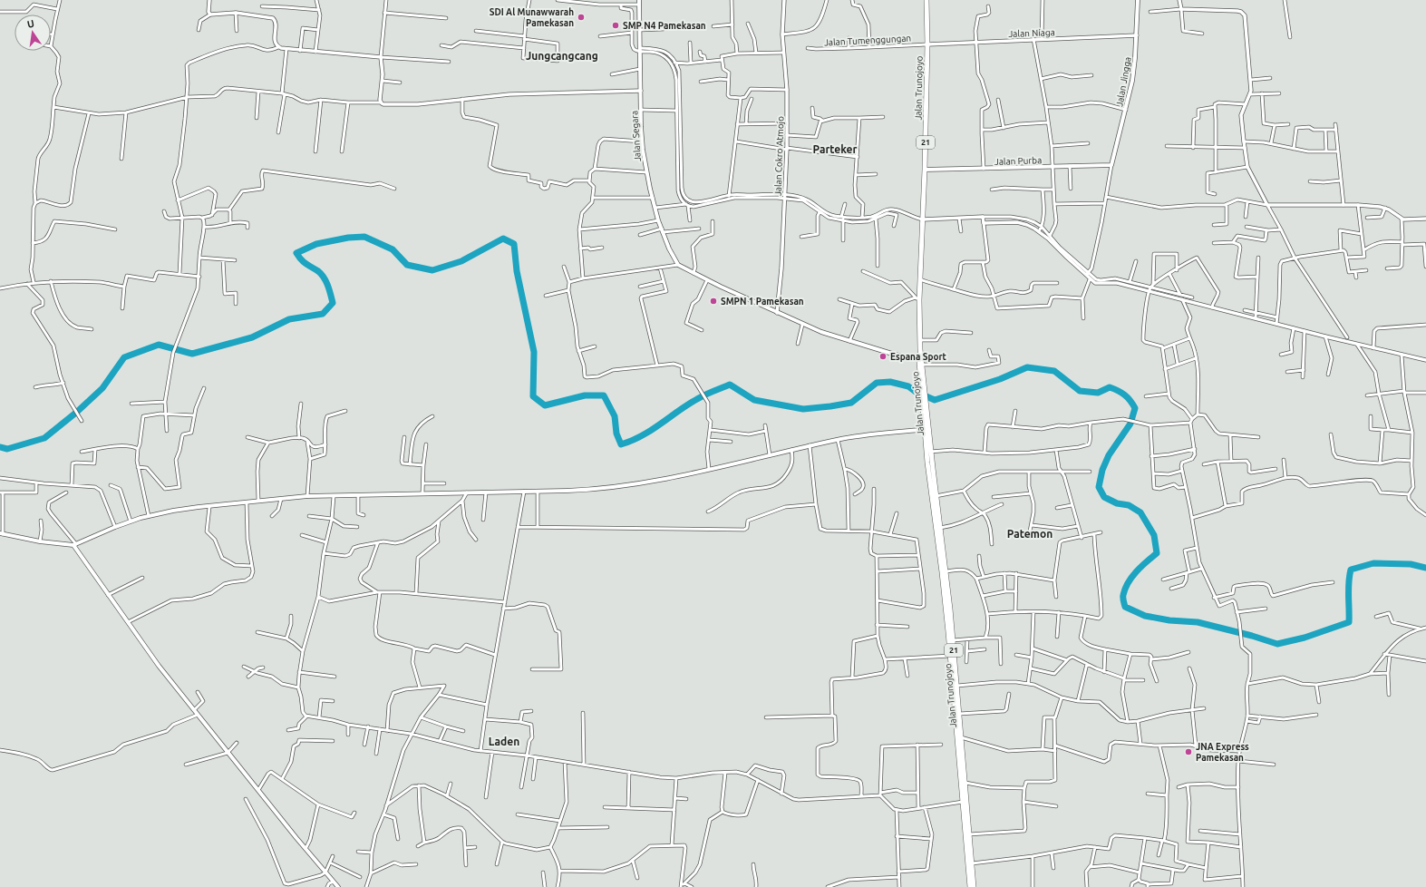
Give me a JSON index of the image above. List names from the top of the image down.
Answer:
{
  "streets": {
    "highway": ["Jalan Trunojoyo", "21"],
    "main road": ["Jalan Jingga", "Jalan Segara", "Jalan Purba"],
    "street": ["Jalan Niaga", "Jalan Tumenggungan", "Jalan Cokro Atmojo"]
  },
  "crossings": [
    ["Jalan Niaga", "Jalan Tumenggungan"],
    ["Jalan Niaga", "Jalan Jingga"],
    ["Jalan Niaga", "Jalan Trunojoyo"],
    ["Jalan Tumenggungan", "Jalan Trunojoyo"],
    ["Jalan Jingga", "Jalan Purba"],
    ["Jalan Trunojoyo", "21"],
    ["Jalan Trunojoyo", "Jalan Purba"]
  ],
  "districts": [
    "Jungcangcang",
    "Parteker",
    "Patemon",
    "Laden"
  ],
  "places": [
    "SDI Al Munawwarah Pamekasan",
    "SMP N4 Pamekasan",
    "SMPN 1 Pamekasan",
    "Espana Sport",
    "JNA Express Pamekasan"
  ],
  "north": "top"
}
